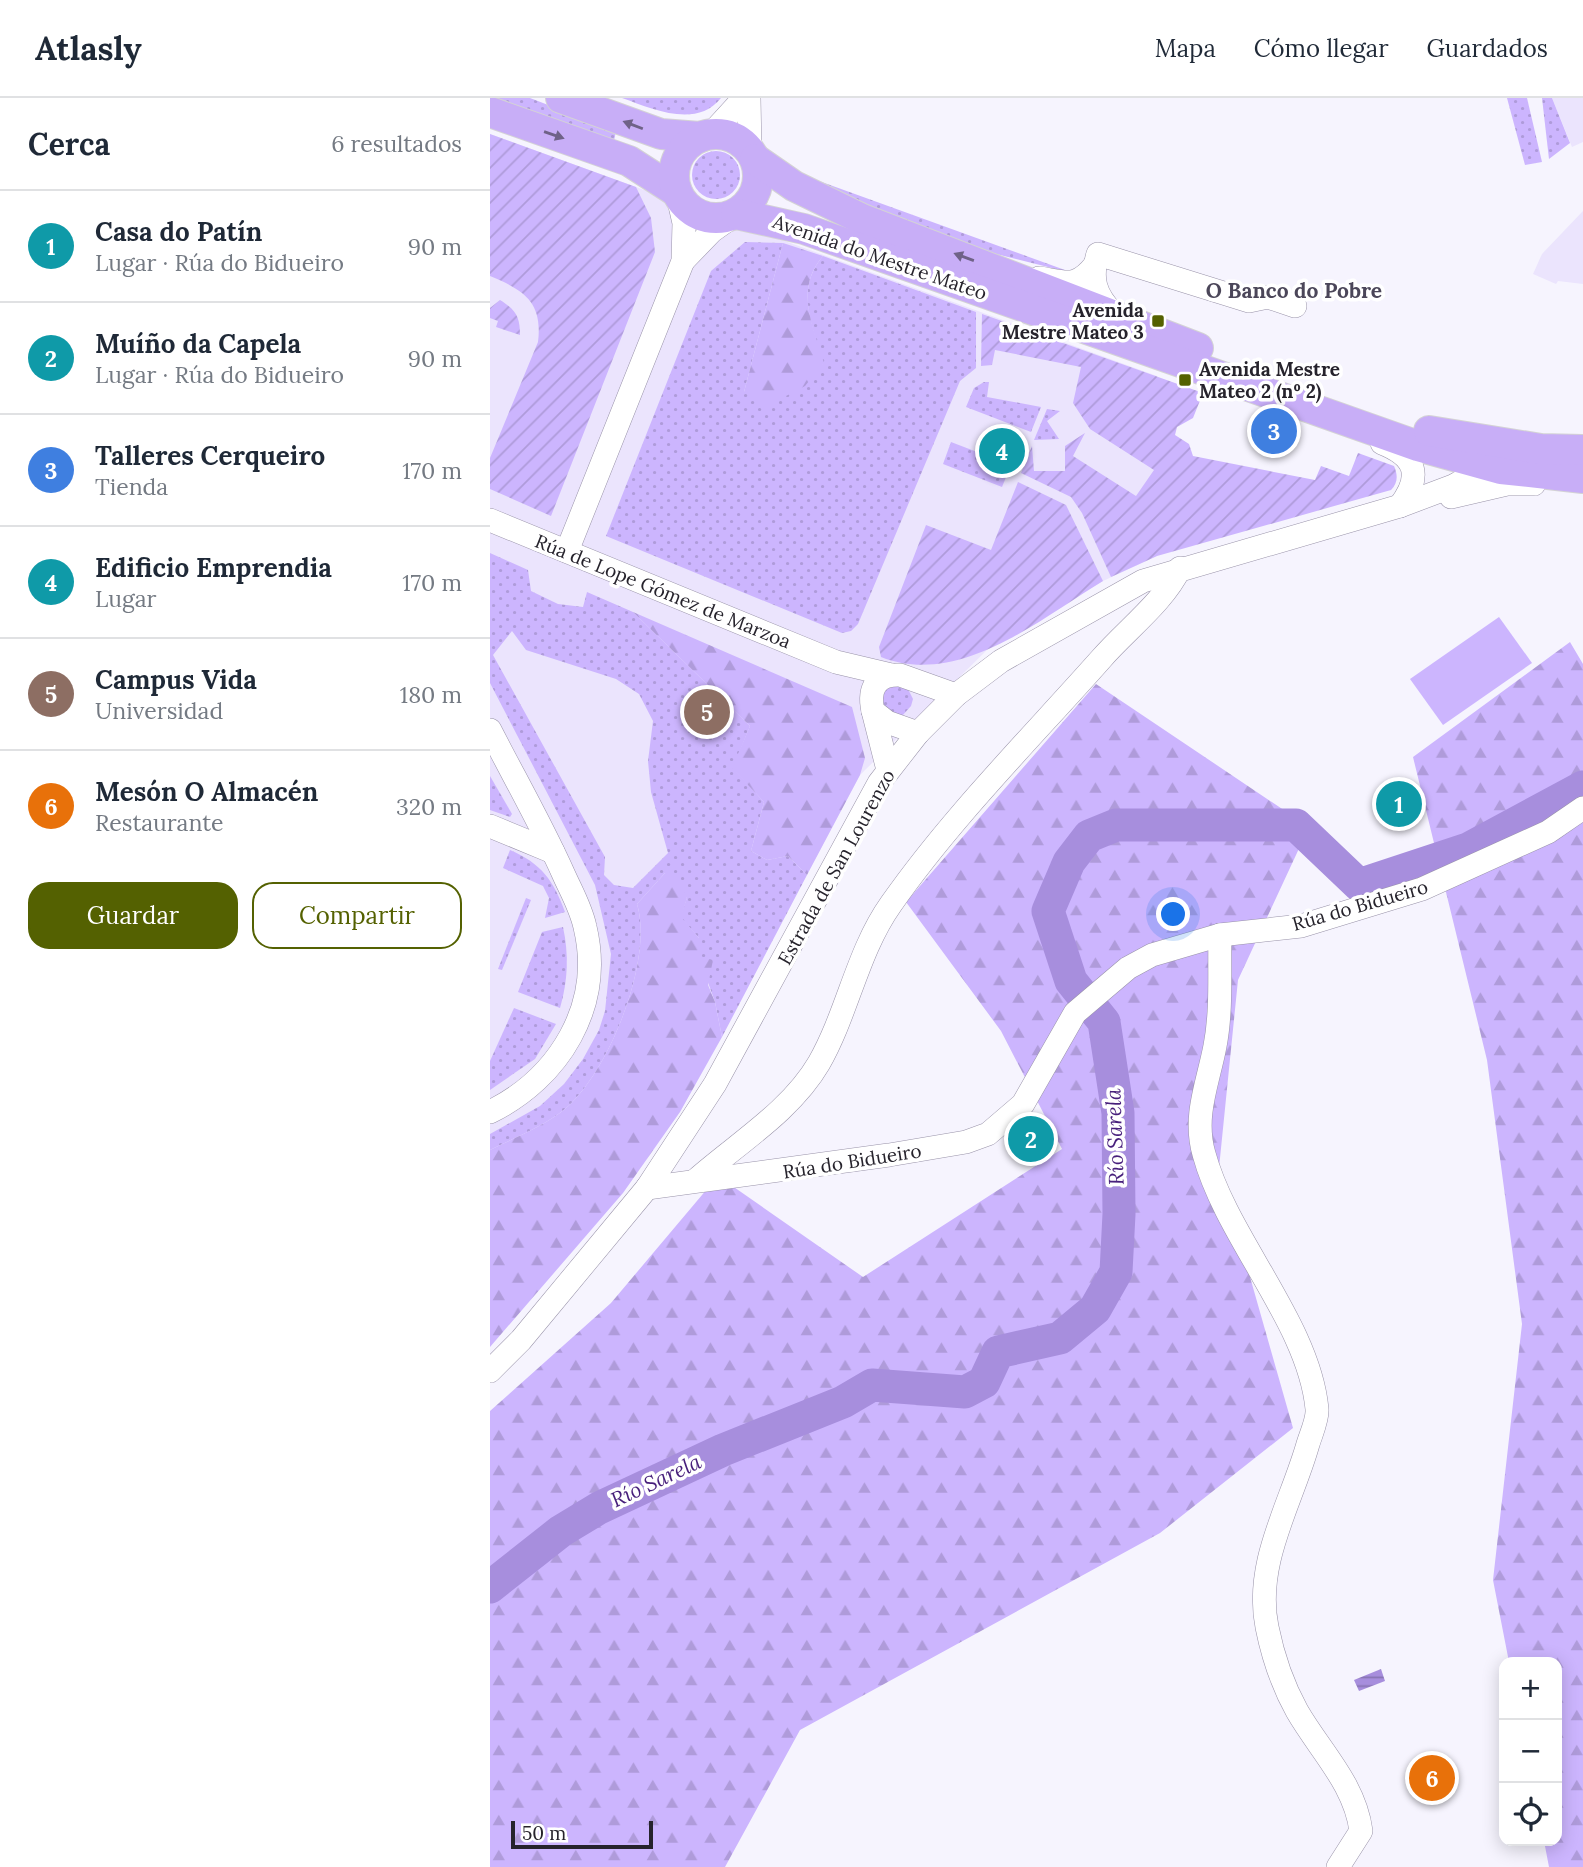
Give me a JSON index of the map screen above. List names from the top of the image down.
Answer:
{
  "streets": {
    "main road": ["Avenida do Mestre Mateo"],
    "street": ["Rúa de Lope Gómez de Marzoa", "Estrada de San Lourenzo", "Rúa do Bidueiro"]
  },
  "crossings": [
    ["Rúa de Lope Gómez de Marzoa", "Estrada de San Lourenzo"],
    ["Estrada de San Lourenzo", "Rúa do Bidueiro"]
  ],
  "districts": ["O Banco do Pobre"],
  "water": ["Río Sarela"],
  "places": {
    "transit": ["Avenida Mestre Mateo 3", "Avenida Mestre Mateo 2 (nº 2)"]
  },
  "scale_bar": "50 m",
  "page": {
    "header": "Atlasly",
    "nav": ["Mapa", "Cómo llegar", "Guardados"],
    "heading": ["Cerca", "6 resultados"],
    "list": [
      {
        "mark": "1",
        "name": "Casa do Patín",
        "note": "Lugar · Rúa do Bidueiro",
        "value": "90 m"
      },
      {
        "mark": "2",
        "name": "Muíño da Capela",
        "note": "Lugar · Rúa do Bidueiro",
        "value": "90 m"
      },
      {
        "mark": "3",
        "name": "Talleres Cerqueiro",
        "note": "Tienda",
        "value": "170 m"
      },
      {
        "mark": "4",
        "name": "Edificio Emprendia",
        "note": "Lugar",
        "value": "170 m"
      },
      {
        "mark": "5",
        "name": "Campus Vida",
        "note": "Universidad",
        "value": "180 m"
      },
      {
        "mark": "6",
        "name": "Mesón O Almacén",
        "note": "Restaurante",
        "value": "320 m"
      }
    ],
    "pins": [
      "3",
      "4",
      "5",
      "1",
      "2",
      "6"
    ],
    "buttons": ["Guardar", "Compartir"],
    "map_buttons": ["+", "−"],
    "scale": "50 m"
  }
}
